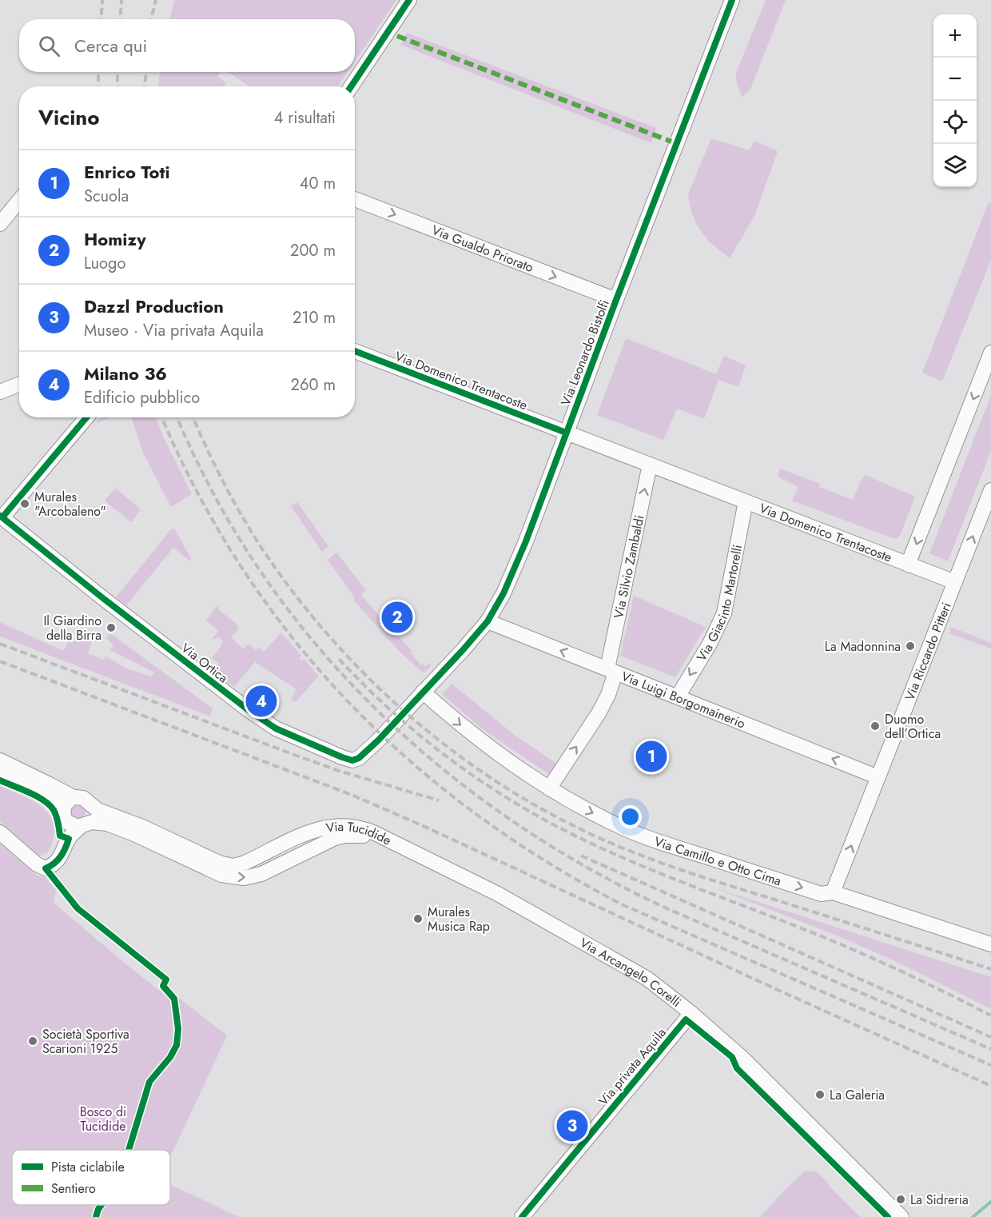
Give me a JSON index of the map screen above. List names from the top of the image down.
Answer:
{
  "streets": {
    "street": [
      "Via Gualdo Priorato",
      "Via Leonardo Bistolfi",
      "Via Domenico Trentacoste",
      "Via Silvio Zambaldi",
      "Via Giacinto Martorelli",
      "Via Riccardo Pitteri",
      "Via Ortica",
      "Via Luigi Borgomainerio",
      "Via Tucidide",
      "Via Camillo e Otto Cima",
      "Via Arcangelo Corelli",
      "Via privata Aquila"
    ]
  },
  "crossings": [
    ["Via Gualdo Priorato", "Via Leonardo Bistolfi"],
    ["Via Leonardo Bistolfi", "Via Domenico Trentacoste"],
    ["Via Leonardo Bistolfi", "Via Ortica"],
    ["Via Leonardo Bistolfi", "Via Luigi Borgomainerio"],
    ["Via Leonardo Bistolfi", "Via Camillo e Otto Cima"],
    ["Via Domenico Trentacoste", "Via Silvio Zambaldi"],
    ["Via Domenico Trentacoste", "Via Giacinto Martorelli"],
    ["Via Domenico Trentacoste", "Via Riccardo Pitteri"],
    ["Via Silvio Zambaldi", "Via Luigi Borgomainerio"],
    ["Via Silvio Zambaldi", "Via Camillo e Otto Cima"],
    ["Via Giacinto Martorelli", "Via Luigi Borgomainerio"],
    ["Via Riccardo Pitteri", "Via Luigi Borgomainerio"],
    ["Via Riccardo Pitteri", "Via Camillo e Otto Cima"],
    ["Via Ortica", "Via Camillo e Otto Cima"],
    ["Via Tucidide", "Via Arcangelo Corelli"],
    ["Via Arcangelo Corelli", "Via privata Aquila"]
  ],
  "one_way": [
    "Via Gualdo Priorato",
    "Via Silvio Zambaldi",
    "Via Giacinto Martorelli",
    "Via Luigi Borgomainerio",
    "Via Camillo e Otto Cima"
  ],
  "parks": ["Bosco di Tucidide"],
  "places": [
    "Murales \"Arcobaleno\"",
    "Il Giardino della Birra",
    "La Madonnina",
    "Duomo dell’Ortica",
    "Murales Musica Rap",
    "Società Sportiva Scarioni 1925",
    "La Galeria",
    "La Sidreria"
  ],
  "legend": ["Pista ciclabile", "Sentiero"],
  "page": {
    "map_buttons": ["+", "−"],
    "search": "Cerca qui",
    "heading": ["Vicino", "4 risultati"],
    "list": [
      {
        "mark": "1",
        "name": "Enrico Toti",
        "note": "Scuola",
        "value": "40 m"
      },
      {
        "mark": "2",
        "name": "Homizy",
        "note": "Luogo",
        "value": "200 m"
      },
      {
        "mark": "3",
        "name": "Dazzl Production",
        "note": "Museo · Via privata Aquila",
        "value": "210 m"
      },
      {
        "mark": "4",
        "name": "Milano 36",
        "note": "Edificio pubblico",
        "value": "260 m"
      }
    ],
    "pins": [
      "2",
      "4",
      "1",
      "3"
    ]
  }
}
